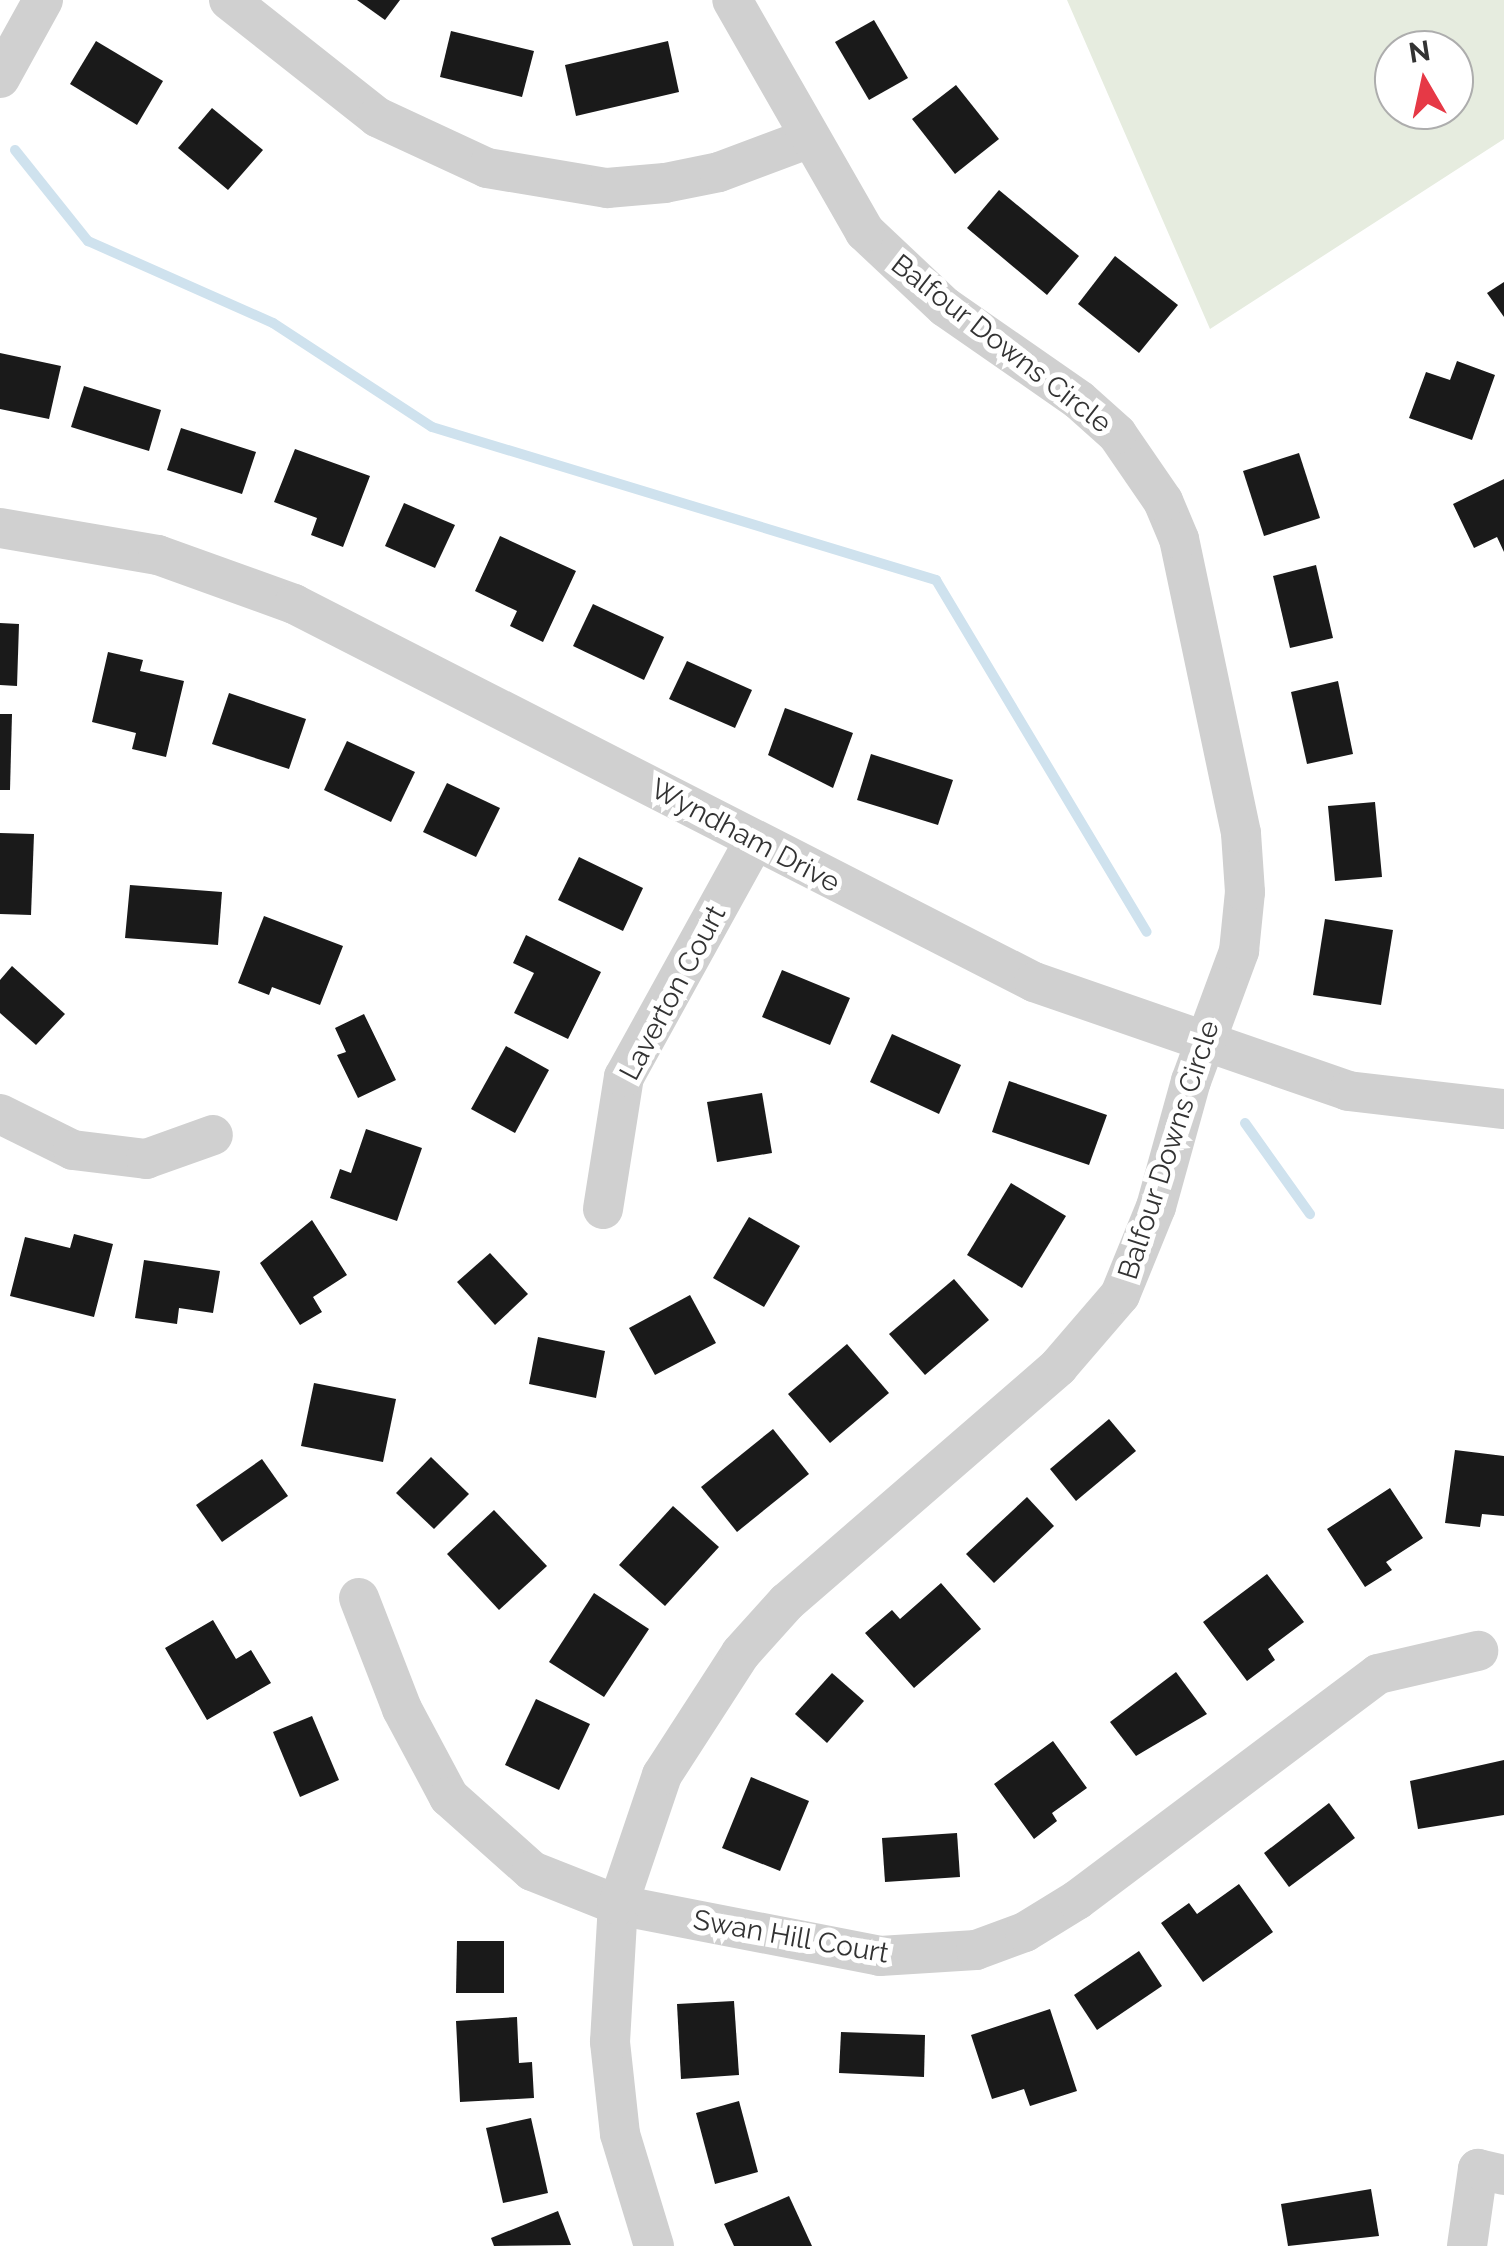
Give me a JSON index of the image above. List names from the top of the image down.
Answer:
{
  "streets": {
    "street": [
      "Balfour Downs Circle",
      "Wyndham Drive",
      "Laverton Court",
      "Swan Hill Court"
    ]
  },
  "crossings": [
    ["Balfour Downs Circle", "Wyndham Drive"],
    ["Balfour Downs Circle", "Swan Hill Court"],
    ["Wyndham Drive", "Laverton Court"]
  ],
  "north": "top"
}
